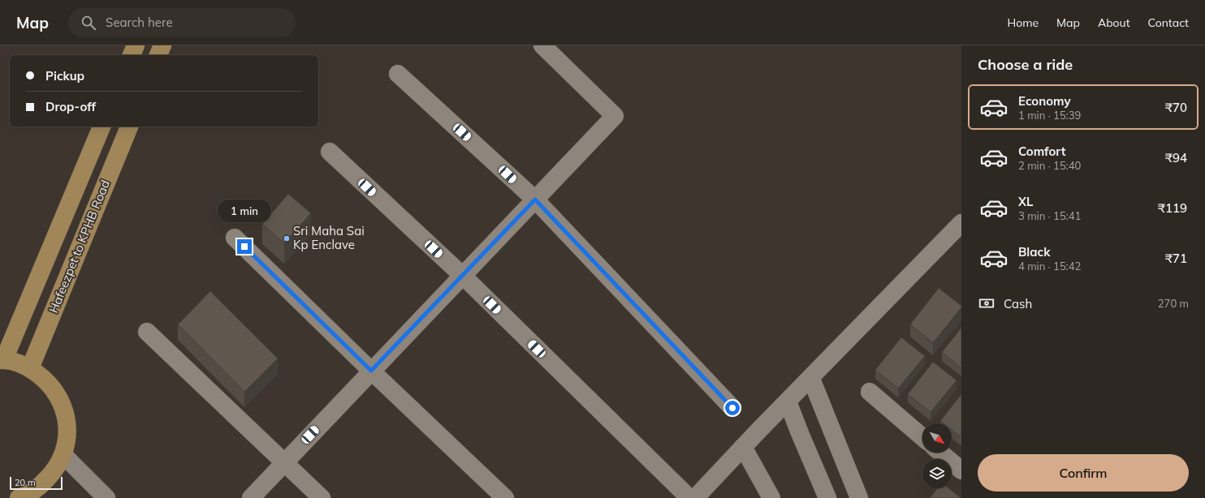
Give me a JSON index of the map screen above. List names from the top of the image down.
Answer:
{
  "streets": {
    "main road": ["Hafeezpet to KPHB Road"]
  },
  "places": ["Sri Maha Sai Kp Enclave"],
  "scale_bar": "20 m",
  "north": "bottom right",
  "page": {
    "header": "Map",
    "search": "Search here",
    "nav": [
      "Home",
      "Map",
      "About",
      "Contact"
    ],
    "heading": "Choose a ride",
    "banner": ["Pickup", "Drop-off"],
    "list": [
      {
        "name": "Economy",
        "note": "1 min · 15:39",
        "value": "₹70"
      },
      {
        "name": "Comfort",
        "note": "2 min · 15:40",
        "value": "₹94"
      },
      {
        "name": "XL",
        "note": "3 min · 15:41",
        "value": "₹119"
      },
      {
        "name": "Black",
        "note": "4 min · 15:42",
        "value": "₹71"
      }
    ],
    "bubble": "1 min",
    "pay": ["Cash", "270 m"],
    "buttons": "Confirm",
    "scale": "20 m"
  }
}
